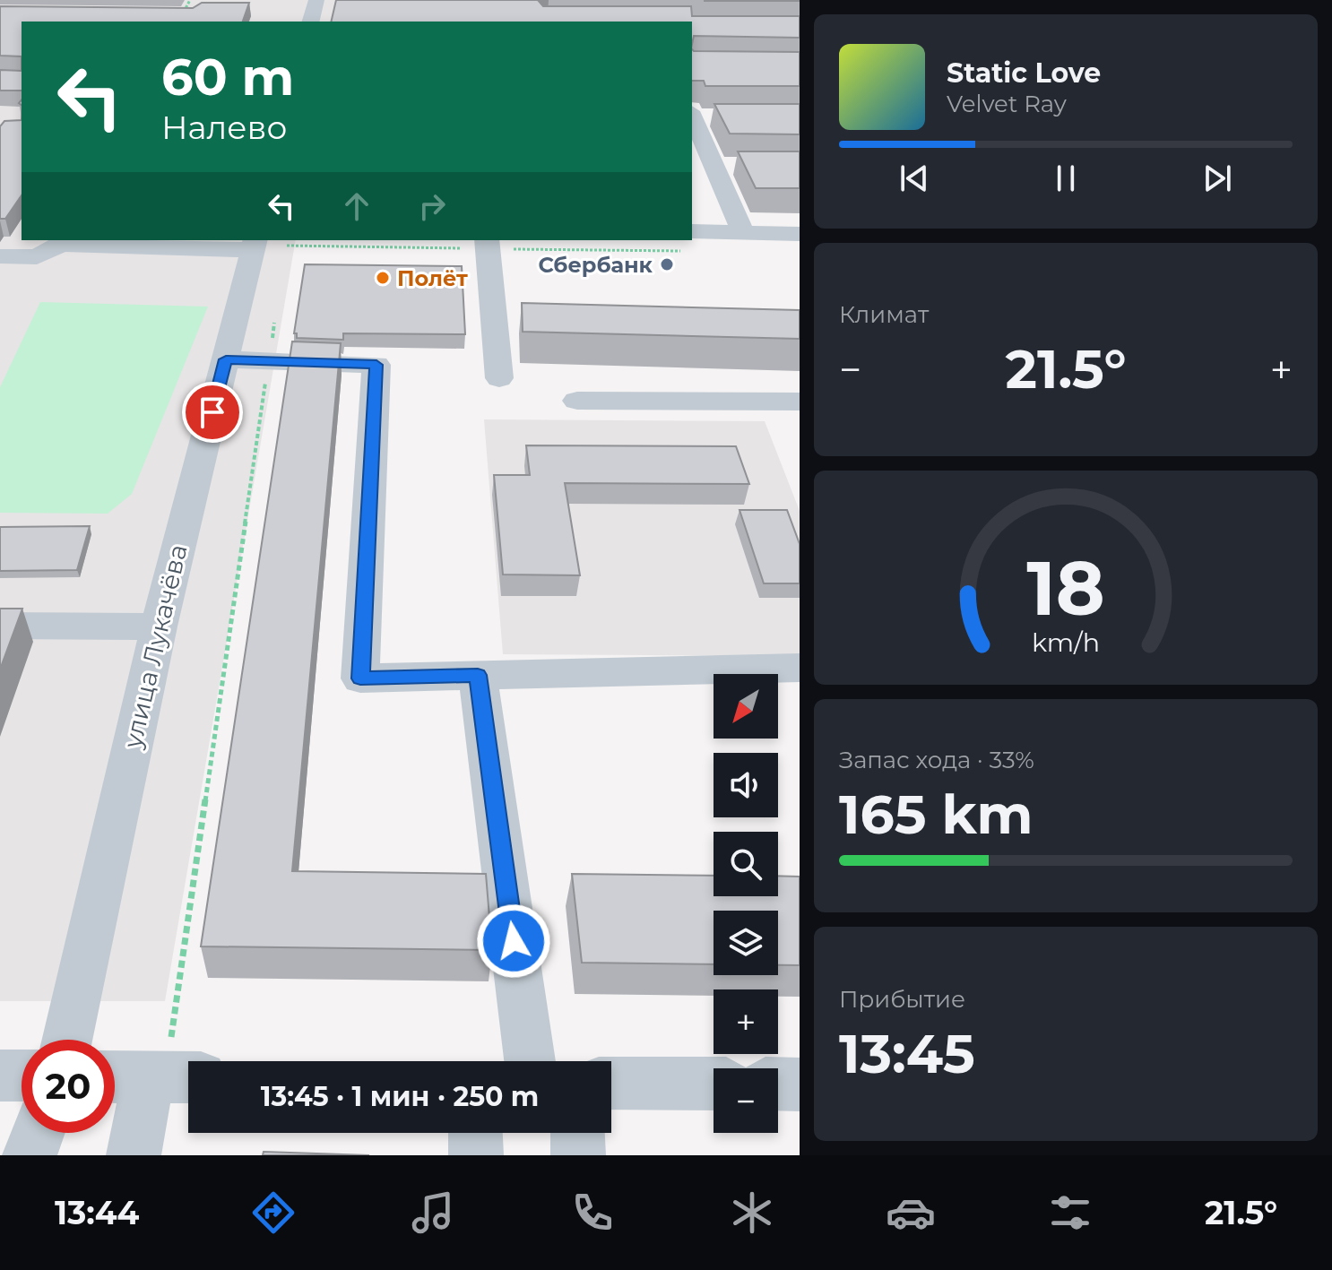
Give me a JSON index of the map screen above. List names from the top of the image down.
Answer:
{
  "streets": {
    "street": ["улица Лукачёва"]
  },
  "places": ["Сбербанк", "Полёт"],
  "north": "bottom left",
  "page": {
    "turn": ["60 m", "Налево"],
    "song": ["Static Love", "Velvet Ray"],
    "tile": [
      "Климат",
      ["Запас хода · 33%", "165 km"],
      ["Прибытие", "13:45"]
    ],
    "heat": ["−", "21.5°", "+"],
    "map_buttons": ["+", "−"],
    "limit": "20",
    "trip": "13:45 · 1 мин · 250 m",
    "tabs": ["13:44", "21.5°"],
    "gauge": ["18", "km/h"]
  }
}
